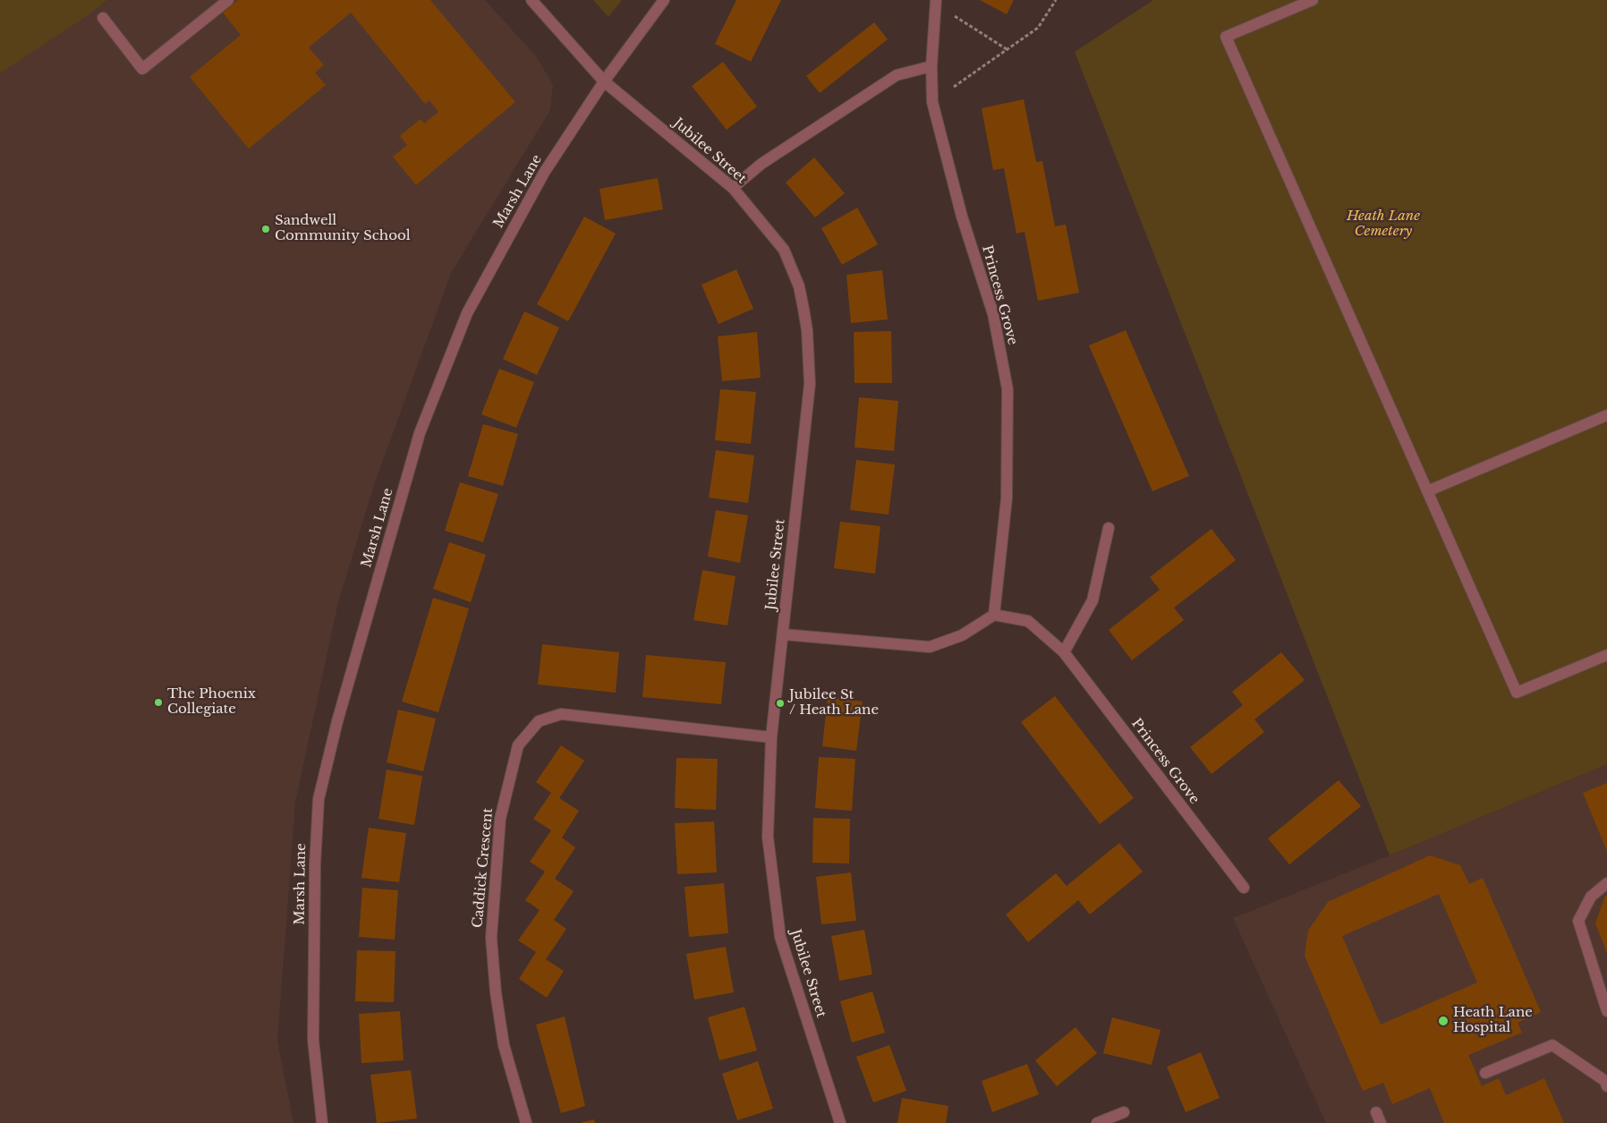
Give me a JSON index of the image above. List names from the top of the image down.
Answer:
{
  "streets": {
    "street": [
      "Jubilee Street",
      "Marsh Lane",
      "Princess Grove",
      "Caddick Crescent"
    ]
  },
  "crossings": [
    ["Jubilee Street", "Marsh Lane"],
    ["Jubilee Street", "Caddick Crescent"]
  ],
  "parks": ["Heath Lane Cemetery"],
  "places": [
    "Sandwell Community School",
    "The Phoenix Collegiate",
    "Jubilee St / Heath Lane",
    "Heath Lane Hospital"
  ]
}
